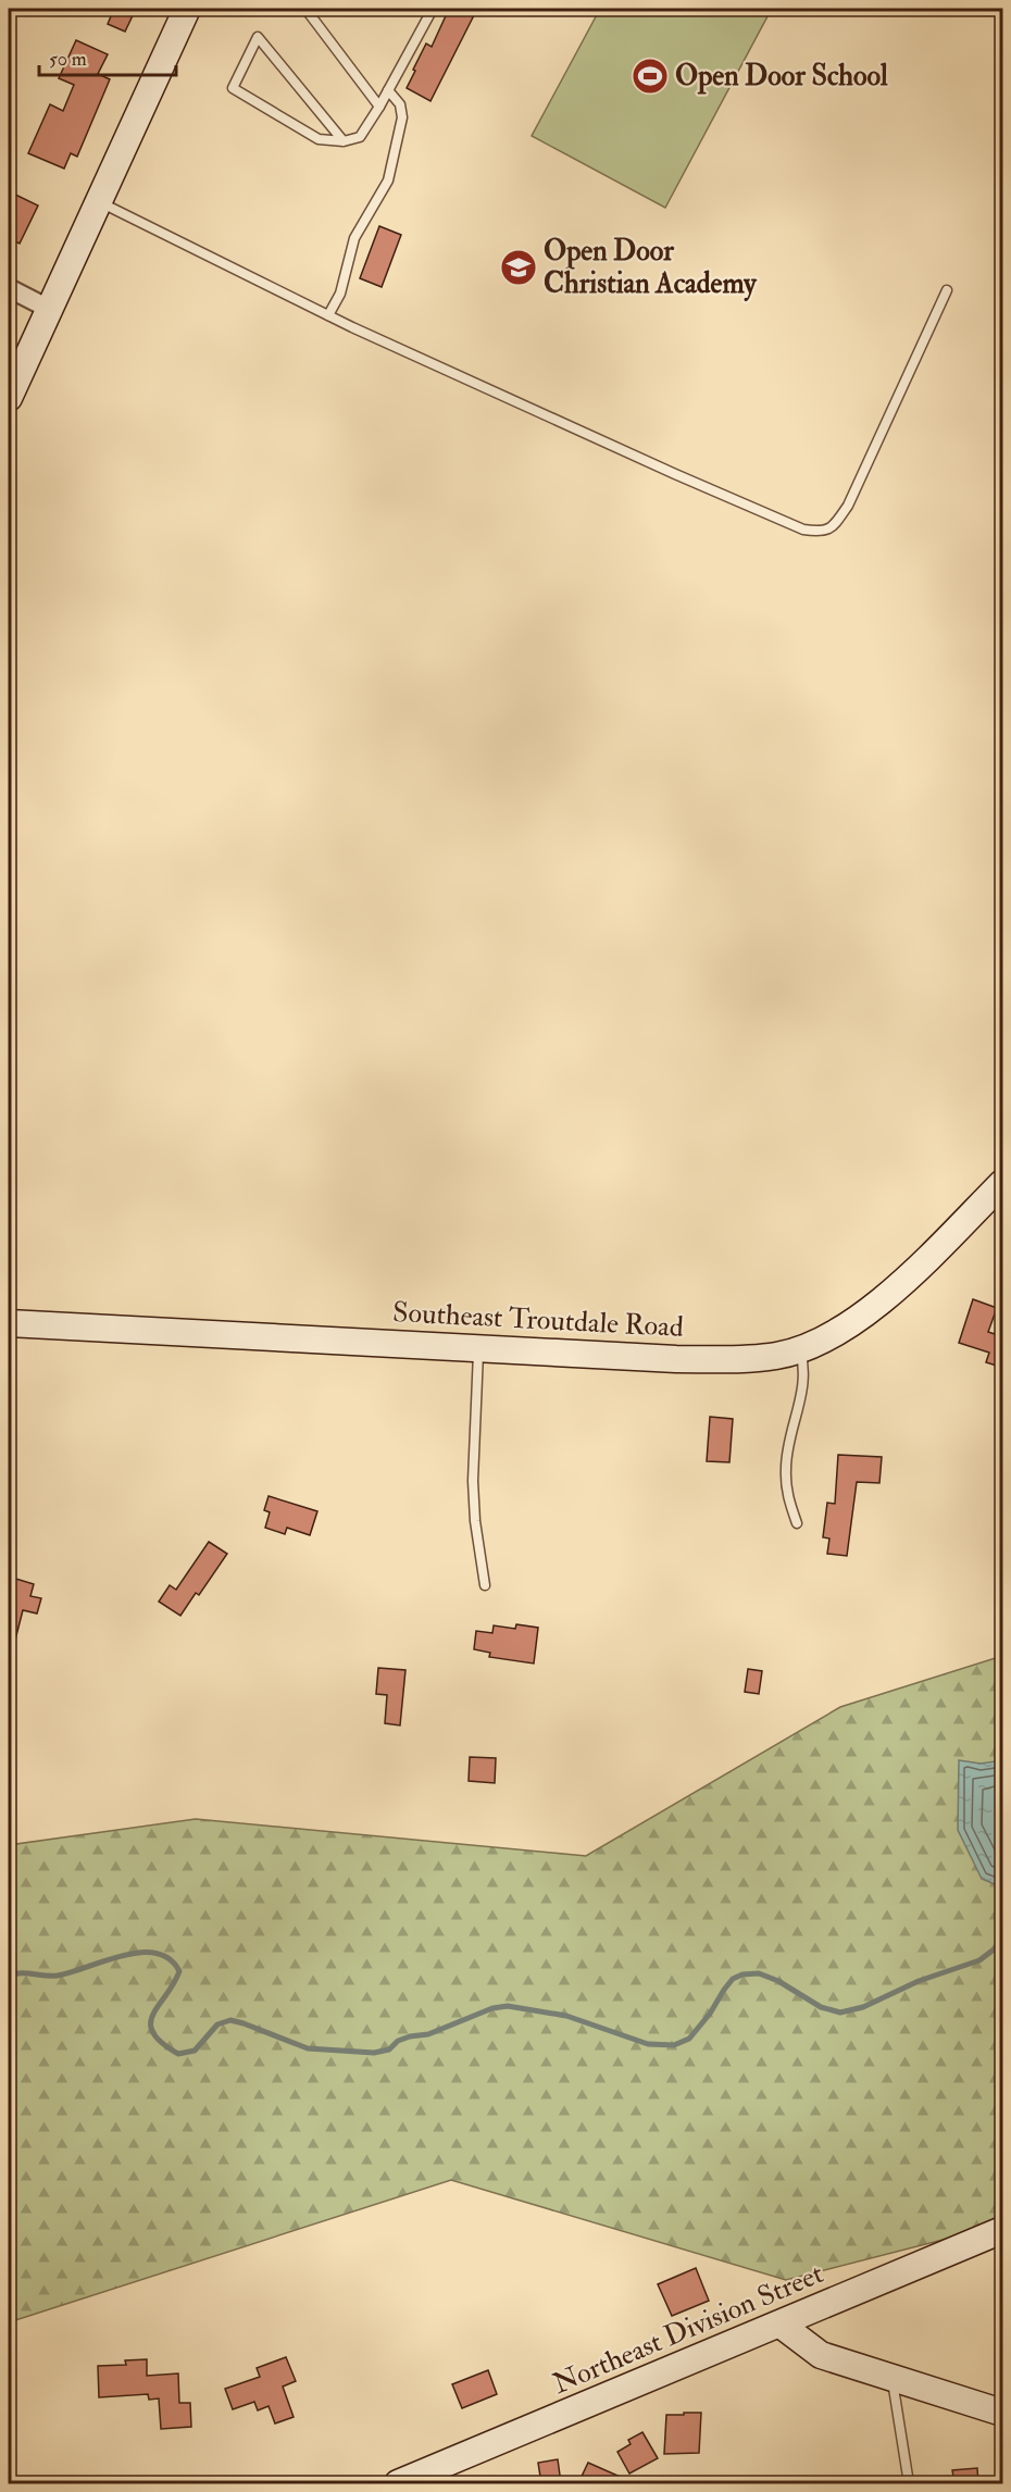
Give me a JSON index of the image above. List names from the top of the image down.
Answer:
{
  "streets": {
    "street": ["Southeast Troutdale Road", "Northeast Division Street"]
  },
  "places": {
    "sports": ["Open Door School"],
    "school or university": ["Open Door Christian Academy"]
  },
  "scale_bar": "50 m"
}
